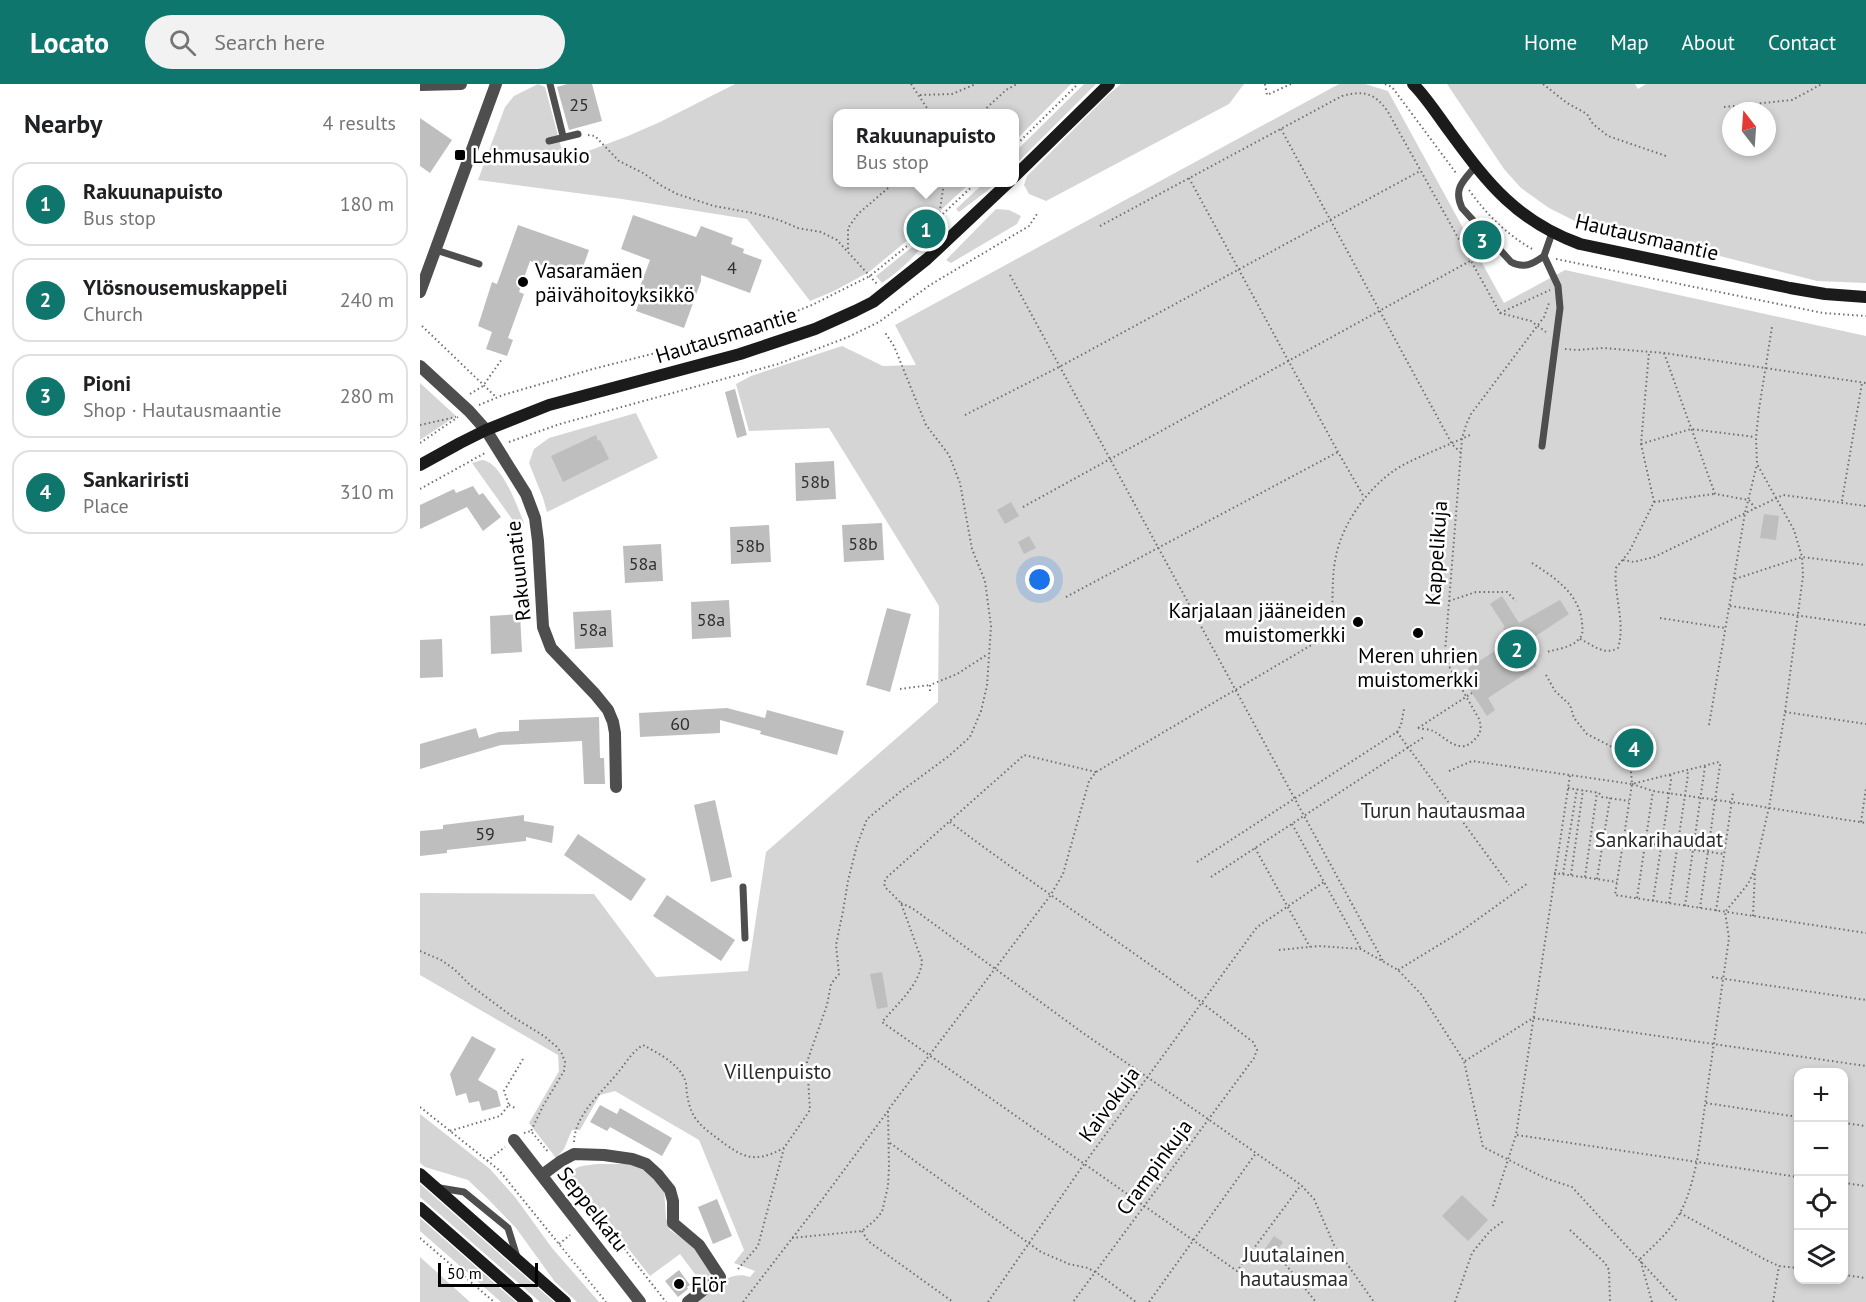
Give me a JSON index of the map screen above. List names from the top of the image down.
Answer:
{
  "streets": {
    "street": ["Hautausmaantie", "Rakuunatie", "Seppelkatu"],
    "path": ["Kappelikuja", "Kaivokuja", "Crampinkuja"]
  },
  "crossings": [
    ["Hautausmaantie", "Rakuunatie"],
    ["Kaivokuja", "Crampinkuja"]
  ],
  "parks": [
    "Turun hautausmaa",
    "Sankarihaudat",
    "Villenpuisto",
    "Juutalainen hautausmaa"
  ],
  "places": {
    "transit": ["Lehmusaukio"],
    "other": [
      "Vasaramäen päivähoitoyksikkö",
      "Karjalaan jääneiden muistomerkki",
      "Meren uhrien muistomerkki",
      "Flör"
    ]
  },
  "house_numbers": [
    "25",
    "4",
    "58b",
    "58b",
    "58b",
    "58a",
    "58a",
    "58a",
    "60",
    "59"
  ],
  "scale_bar": "50 m",
  "north": "top",
  "page": {
    "header": "Locato",
    "search": "Search here",
    "nav": [
      "Home",
      "Map",
      "About",
      "Contact"
    ],
    "heading": ["Nearby", "4 results"],
    "popup": ["Rakuunapuisto", "Bus stop"],
    "list": [
      {
        "mark": "1",
        "name": "Rakuunapuisto",
        "note": "Bus stop",
        "value": "180 m"
      },
      {
        "mark": "2",
        "name": "Ylösnousemuskappeli",
        "note": "Church",
        "value": "240 m"
      },
      {
        "mark": "3",
        "name": "Pioni",
        "note": "Shop · Hautausmaantie",
        "value": "280 m"
      },
      {
        "mark": "4",
        "name": "Sankariristi",
        "note": "Place",
        "value": "310 m"
      }
    ],
    "pins": [
      "1",
      "3",
      "2",
      "4"
    ],
    "map_buttons": ["+", "−"],
    "scale": "50 m"
  }
}
